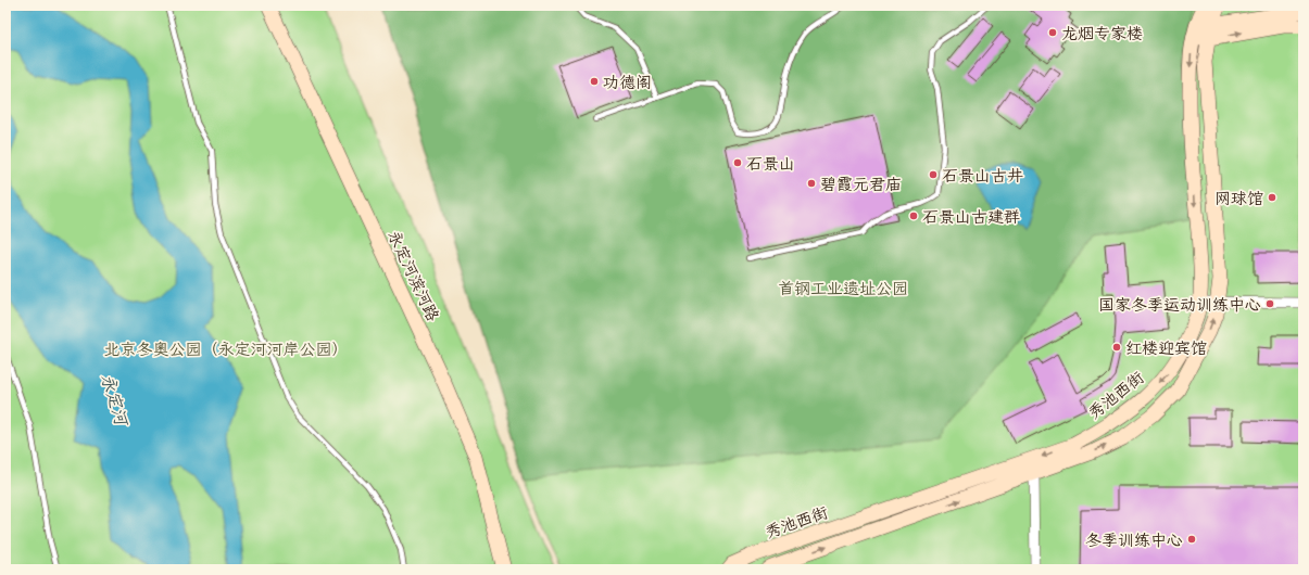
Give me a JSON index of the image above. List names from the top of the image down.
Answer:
{
  "streets": {
    "street": ["永定河滨河路", "秀池西街"]
  },
  "water": ["永定河"],
  "parks": ["首钢工业遗址公园", "北京冬奥公园（永定河河岸公园）"],
  "places": [
    "龙烟专家楼",
    "功德阁",
    "石景山",
    "石景山古井",
    "碧霞元君庙",
    "网球馆",
    "石景山古建群",
    "国家冬季运动训练中心",
    "红楼迎宾馆",
    "冬季训练中心"
  ]
}
